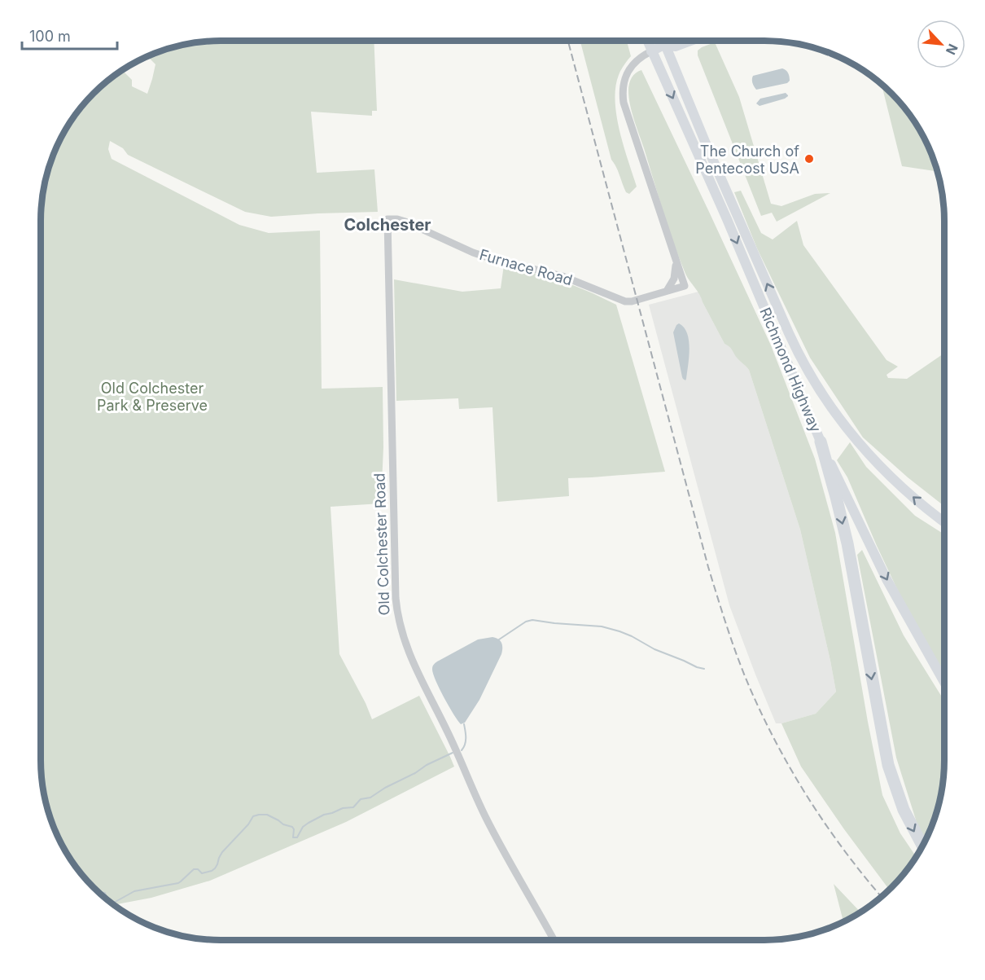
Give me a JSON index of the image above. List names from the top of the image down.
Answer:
{
  "streets": {
    "main road": ["Furnace Road", "Richmond Highway"],
    "street": ["Old Colchester Road"]
  },
  "crossings": [
    ["Furnace Road", "Richmond Highway"],
    ["Furnace Road", "Old Colchester Road"]
  ],
  "districts": ["Colchester"],
  "parks": ["Old Colchester Park & Preserve"],
  "places": ["The Church of Pentecost USA"],
  "scale_bar": "100 m",
  "north": "bottom right"
}
